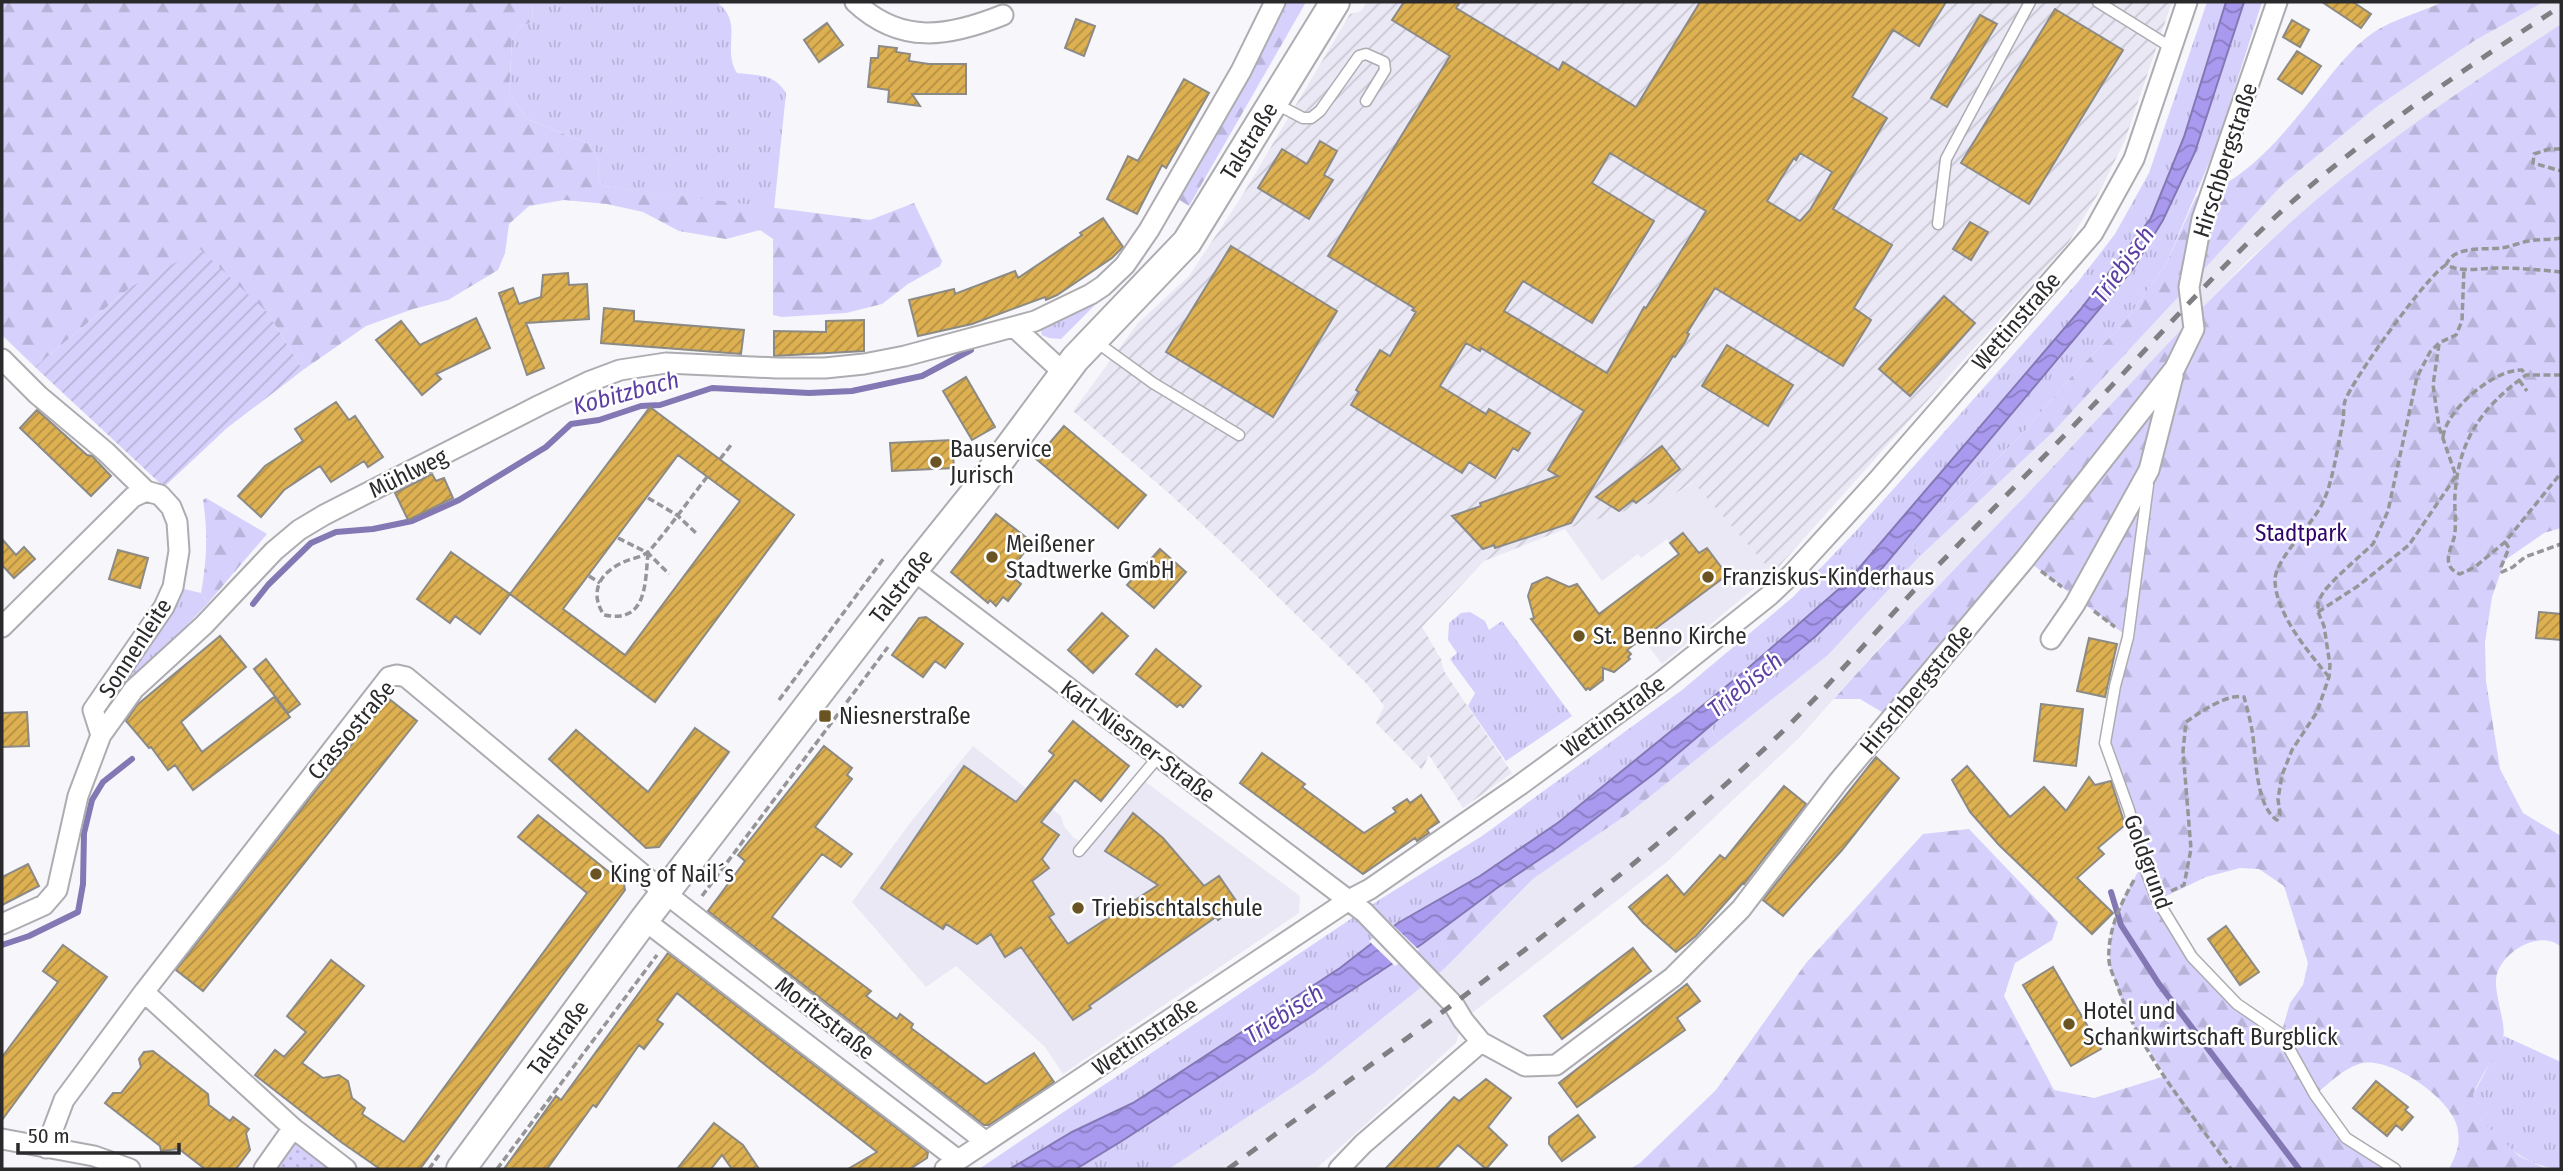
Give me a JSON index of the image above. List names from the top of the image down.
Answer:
{
  "streets": {
    "main road": ["Talstraße"],
    "street": [
      "Hirschbergstraße",
      "Wettinstraße",
      "Mühlweg",
      "Sonnenleite",
      "Crassostraße",
      "Karl-Niesner-Straße",
      "Moritzstraße"
    ],
    "lane": ["Goldgrund"]
  },
  "crossings": [
    ["Talstraße", "Mühlweg"],
    ["Talstraße", "Crassostraße"],
    ["Talstraße", "Karl-Niesner-Straße"],
    ["Talstraße", "Moritzstraße"],
    ["Hirschbergstraße", "Karl-Niesner-Straße"],
    ["Wettinstraße", "Karl-Niesner-Straße"],
    ["Wettinstraße", "Moritzstraße"],
    ["Mühlweg", "Sonnenleite"],
    ["Crassostraße", "Moritzstraße"]
  ],
  "water": ["Triebisch", "Kobitzbach"],
  "parks": ["Stadtpark"],
  "places": {
    "other": [
      "Bauservice Jurisch",
      "Meißener Stadtwerke GmbH",
      "Franziskus-Kinderhaus",
      "St. Benno Kirche",
      "King of Nail´s",
      "Triebischtalschule",
      "Hotel und Schankwirtschaft Burgblick"
    ],
    "transit": ["Niesnerstraße"]
  },
  "scale_bar": "50 m"
}
